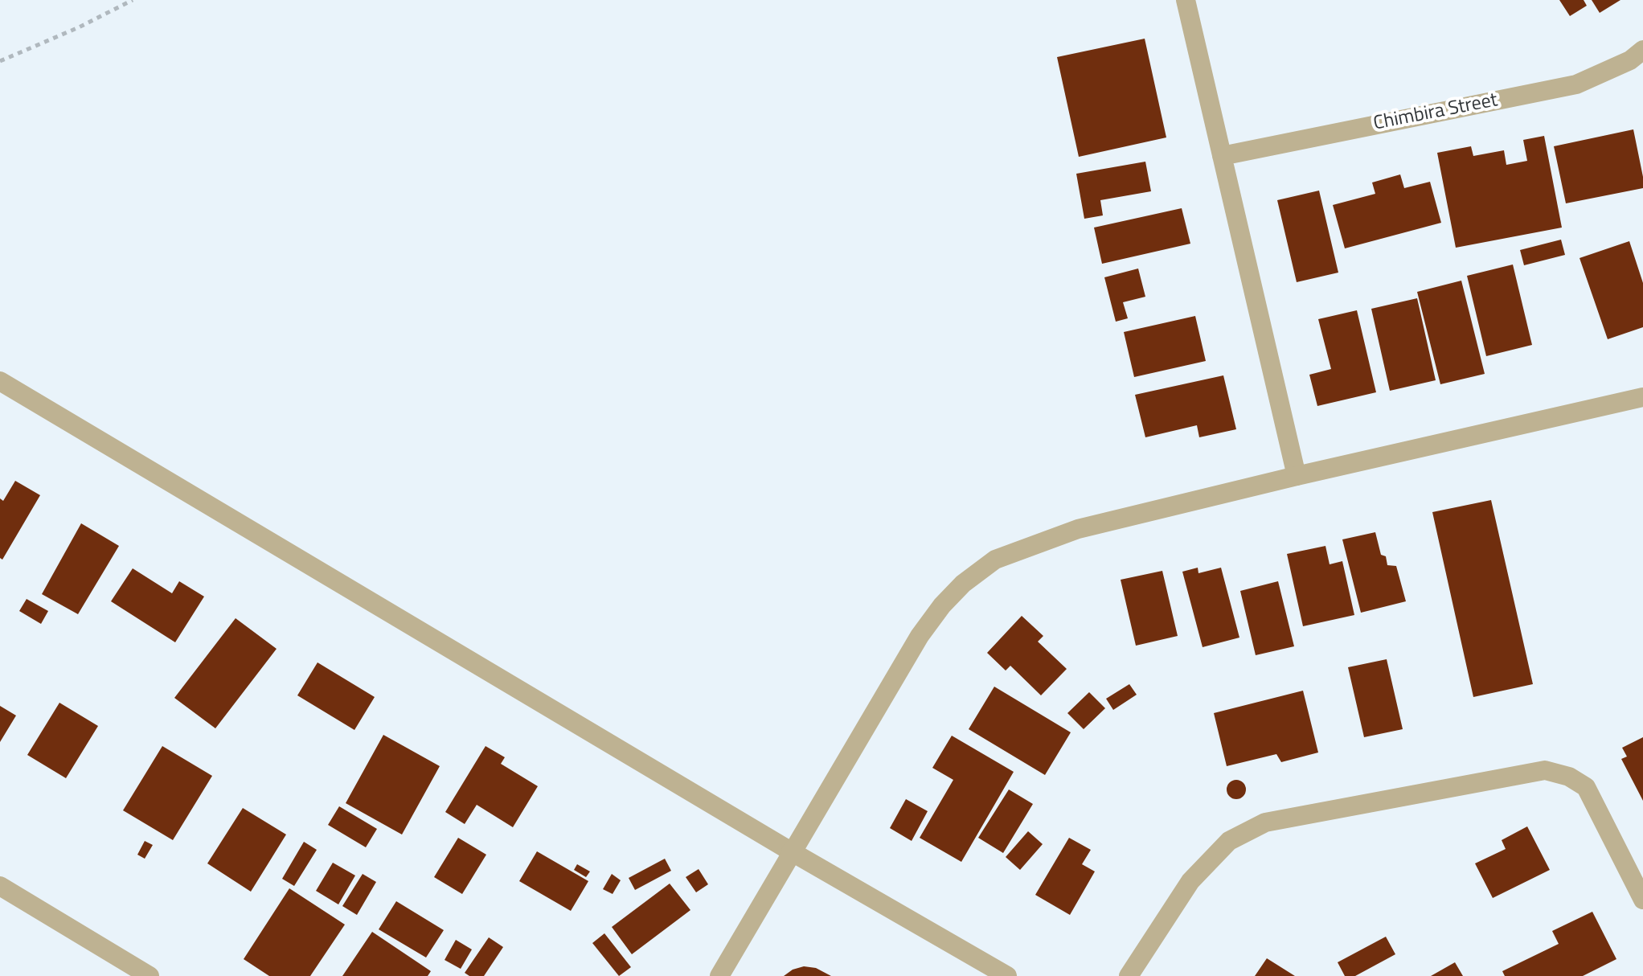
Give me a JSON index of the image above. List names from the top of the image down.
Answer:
{
  "streets": {
    "street": ["Chimbira Street"]
  }
}
